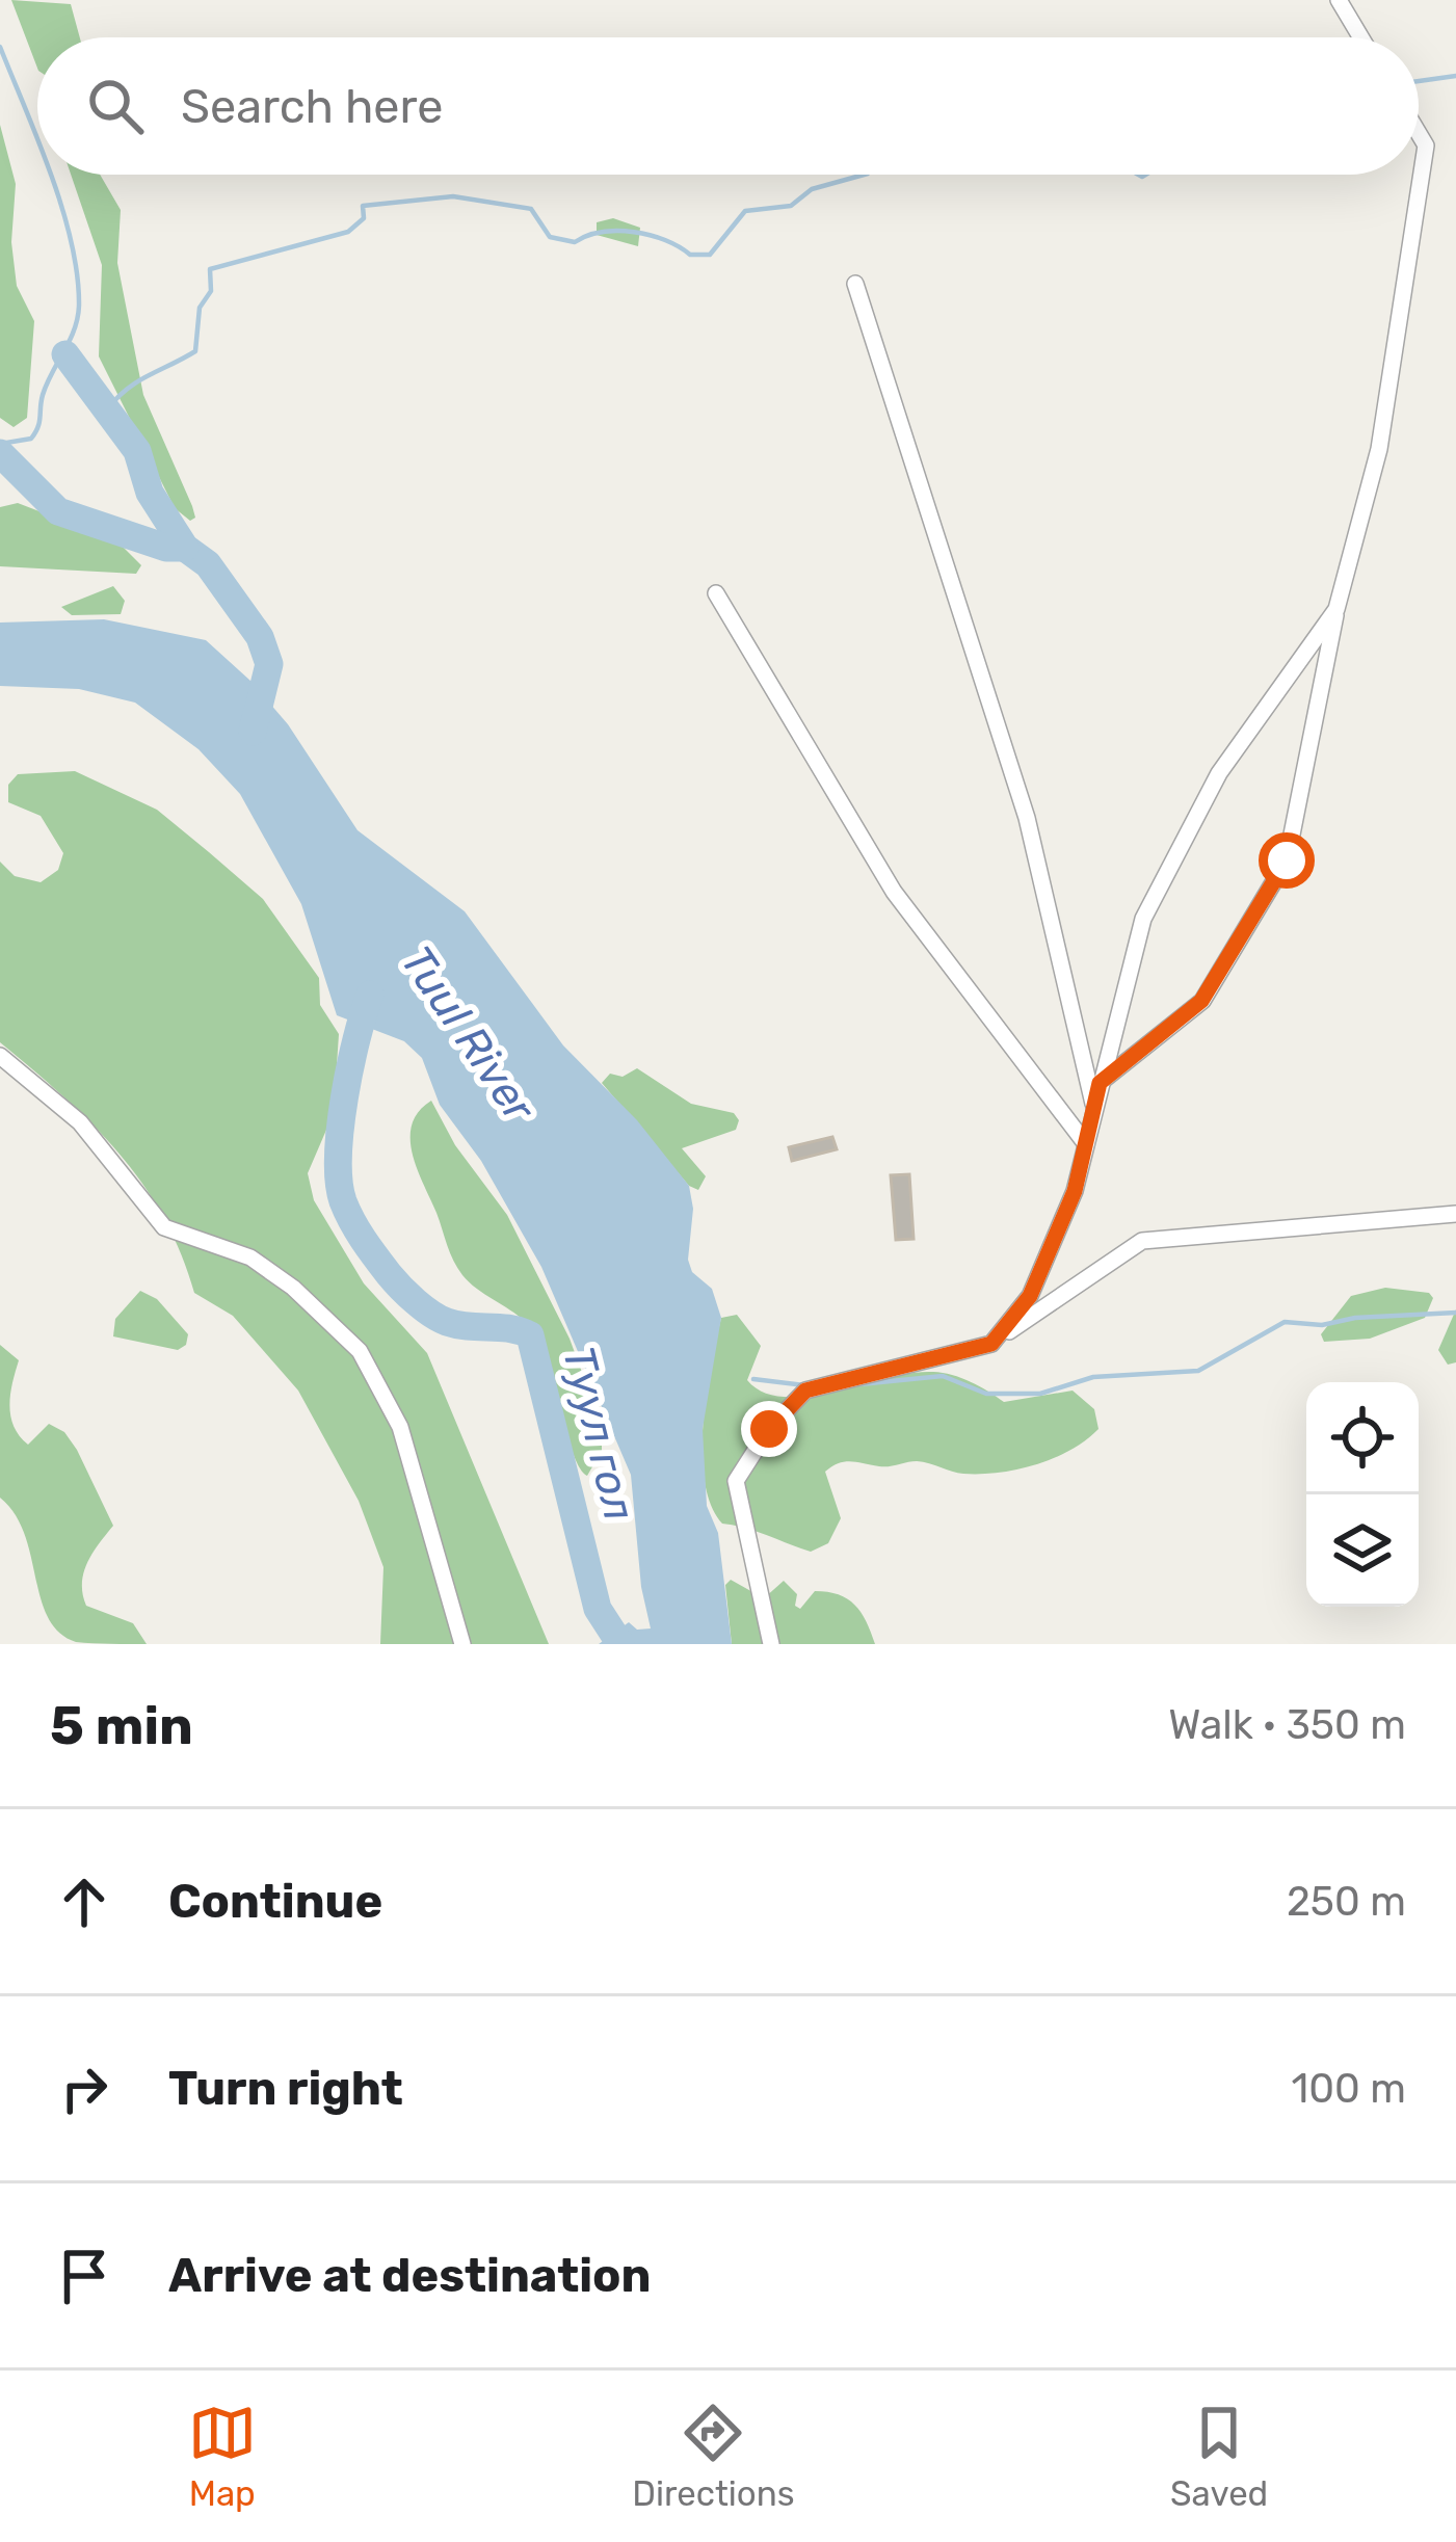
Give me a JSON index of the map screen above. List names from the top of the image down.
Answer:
{
  "water": ["Tuul River", "Туул гол"],
  "page": {
    "search": "Search here",
    "heading": ["5 min", "Walk · 350 m"],
    "list": [
      ["Continue", "250 m"],
      ["Turn right", "100 m"],
      "Arrive at destination"
    ],
    "nav": ["Map", "Directions", "Saved"]
  }
}
